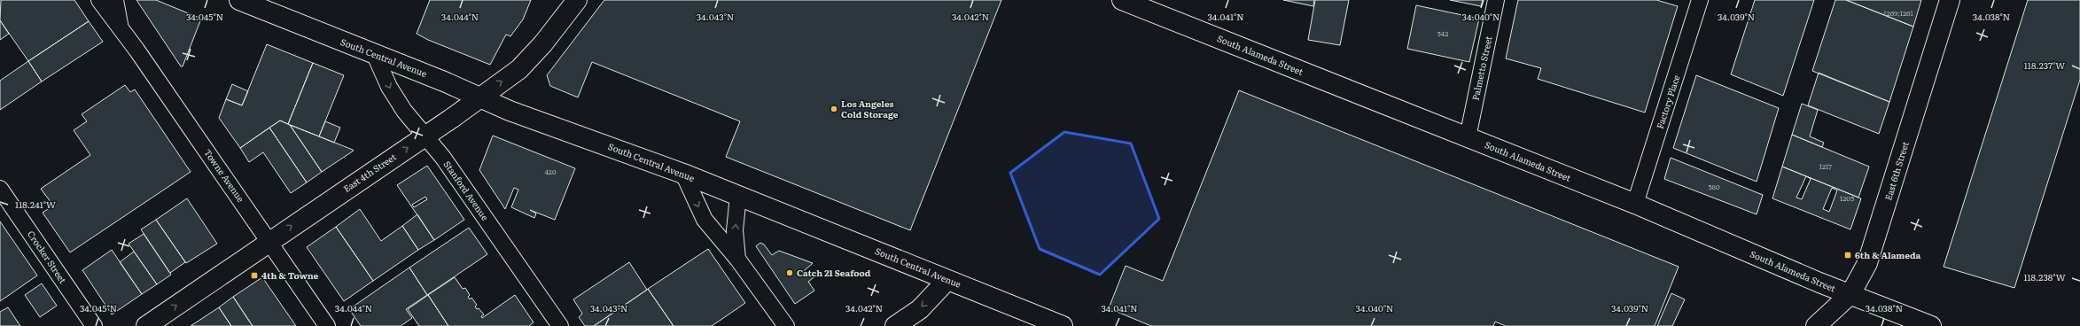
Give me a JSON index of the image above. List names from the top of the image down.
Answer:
{
  "streets": {
    "main road": [
      "South Alameda Street",
      "South Central Avenue",
      "East 6th Street",
      "East 4th Street"
    ],
    "street": [
      "Palmetto Street",
      "Factory Place",
      "Towne Avenue",
      "Stanford Avenue",
      "Crocker Street"
    ]
  },
  "crossings": [
    ["South Alameda Street", "Palmetto Street"],
    ["South Alameda Street", "Factory Place"],
    ["South Alameda Street", "East 6th Street"],
    ["South Central Avenue", "East 4th Street"],
    ["South Central Avenue", "Stanford Avenue"],
    ["East 4th Street", "Towne Avenue"],
    ["East 4th Street", "Stanford Avenue"]
  ],
  "one_way": ["East 4th Street"],
  "places": {
    "other": ["Los Angeles Cold Storage", "Catch 21 Seafood"],
    "transit": ["6th & Alameda", "4th & Towne"]
  },
  "house_numbers": [
    "1269;1261",
    "542",
    "1217",
    "420",
    "580",
    "1205"
  ],
  "coordinates": [
    "34.045°N",
    "34.044°N",
    "34.043°N",
    "34.042°N",
    "34.041°N",
    "34.040°N",
    "34.039°N",
    "34.038°N",
    "118.237°W",
    "118.241°W",
    "118.238°W"
  ]
}
